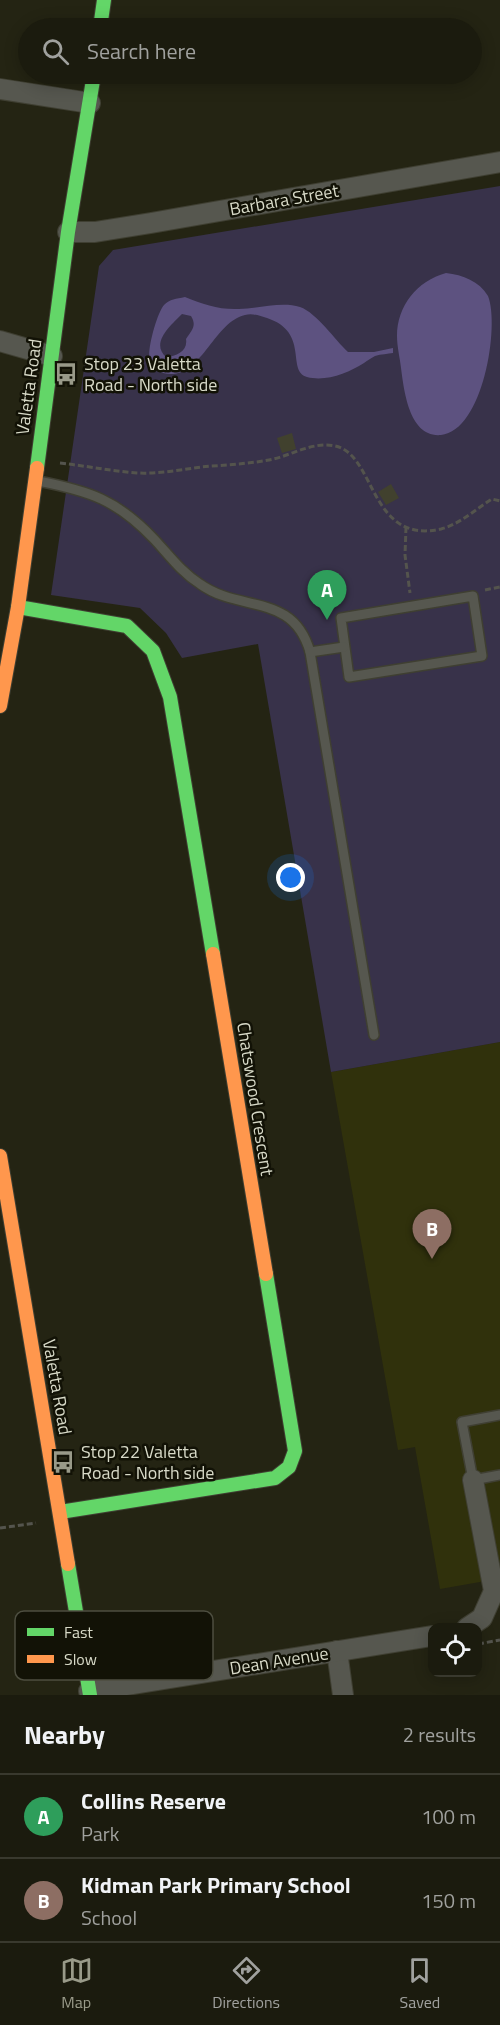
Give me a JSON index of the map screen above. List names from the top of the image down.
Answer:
{
  "streets": {
    "street": [
      "Barbara Street",
      "Valetta Road",
      "Chatswood Crescent",
      "Dean Avenue"
    ]
  },
  "crossings": [
    ["Barbara Street", "Valetta Road"],
    ["Valetta Road", "Chatswood Crescent"]
  ],
  "places": {
    "bus stop": ["Stop 23 Valetta Road - North side", "Stop 22 Valetta Road - North side"]
  },
  "legend": ["Fast", "Slow"],
  "page": {
    "search": "Search here",
    "pins": ["A", "B"],
    "heading": ["Nearby", "2 results"],
    "list": [
      {
        "mark": "A",
        "name": "Collins Reserve",
        "note": "Park",
        "value": "100 m"
      },
      {
        "mark": "B",
        "name": "Kidman Park Primary School",
        "note": "School",
        "value": "150 m"
      }
    ],
    "nav": ["Map", "Directions", "Saved"]
  }
}
